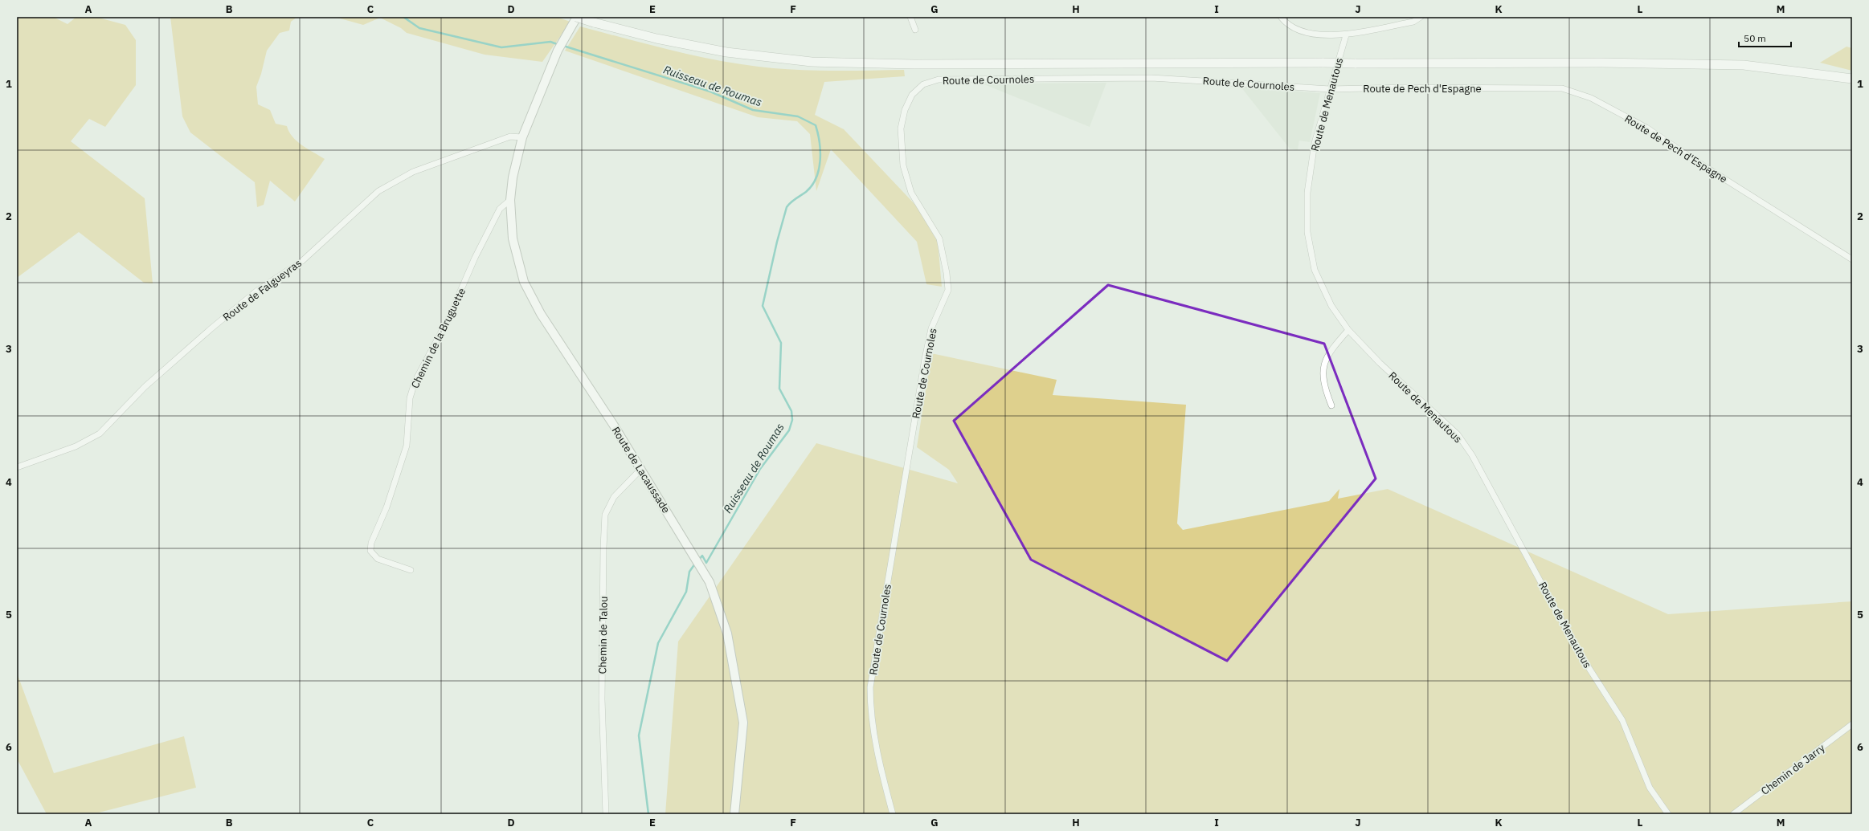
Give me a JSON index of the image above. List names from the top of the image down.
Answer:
{
  "streets": {
    "street": [
      "Route de Cournoles",
      "Route de Pech d'Espagne",
      "Route de Menautous",
      "Route de Falgueyras",
      "Chemin de la Bruguette",
      "Route de Lacaussade",
      "Chemin de Talou",
      "Chemin de Jarry"
    ]
  },
  "crossings": [
    ["Route de Cournoles", "Route de Pech d'Espagne"],
    ["Route de Cournoles", "Route de Menautous"],
    ["Route de Pech d'Espagne", "Route de Menautous"],
    ["Route de Falgueyras", "Route de Lacaussade"],
    ["Chemin de la Bruguette", "Route de Lacaussade"],
    ["Route de Lacaussade", "Chemin de Talou"]
  ],
  "water": ["Ruisseau de Roumas"],
  "scale_bar": "50 m",
  "grid": {
    "columns": [
      "A",
      "B",
      "C",
      "D",
      "E",
      "F",
      "G",
      "H",
      "I",
      "J",
      "K",
      "L",
      "M"
    ],
    "rows": [
      "1",
      "2",
      "3",
      "4",
      "5",
      "6"
    ]
  }
}
